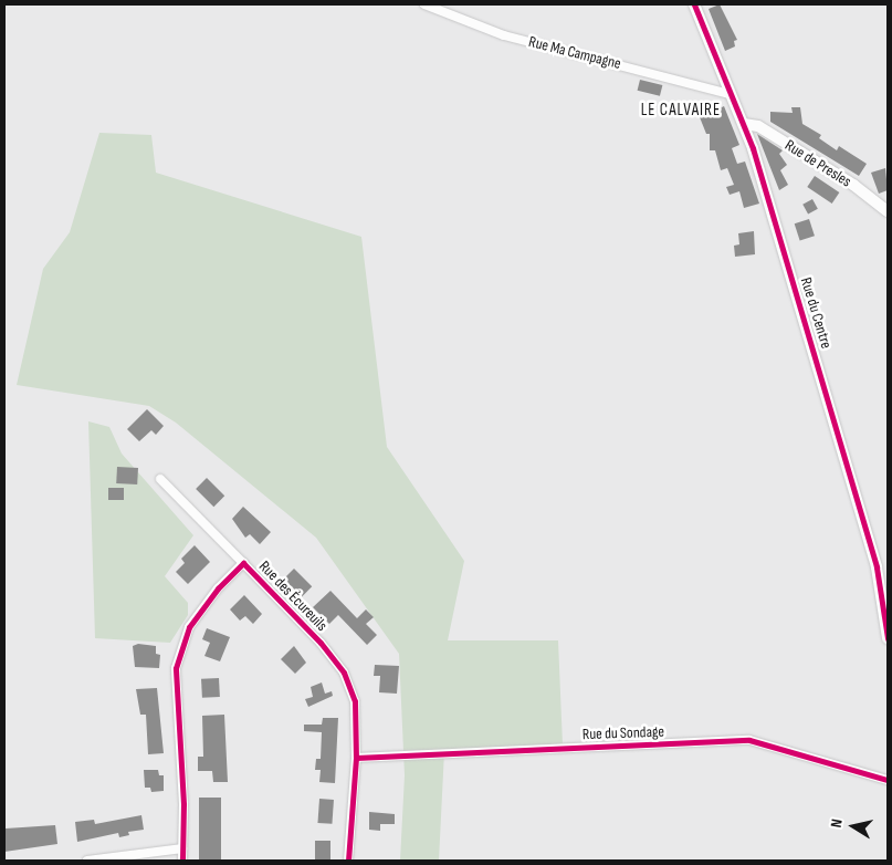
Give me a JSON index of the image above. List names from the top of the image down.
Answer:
{
  "streets": {
    "street": [
      "Rue Ma Campagne",
      "Rue de Presles",
      "Rue du Centre",
      "Rue des Écureuils",
      "Rue du Sondage"
    ]
  },
  "crossings": [
    ["Rue Ma Campagne", "Rue du Centre"],
    ["Rue de Presles", "Rue du Centre"],
    ["Rue des Écureuils", "Rue du Sondage"]
  ],
  "districts": ["LE CALVAIRE"],
  "north": "left"
}
